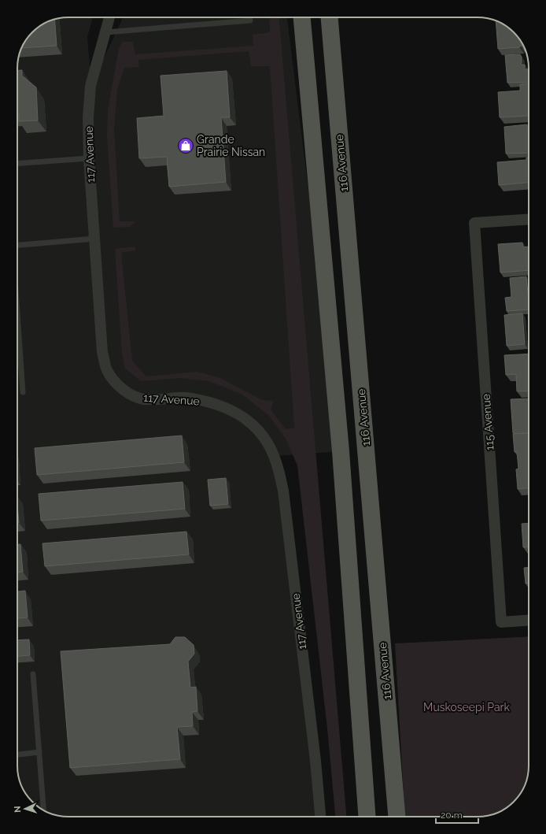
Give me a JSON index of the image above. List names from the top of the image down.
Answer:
{
  "streets": {
    "main road": ["116 Avenue"],
    "street": ["117 Avenue", "115 Avenue"]
  },
  "parks": ["Muskoseepi Park"],
  "places": {
    "shop": ["Grande Prairie Nissan"]
  },
  "scale_bar": "20 m",
  "north": "left"
}
